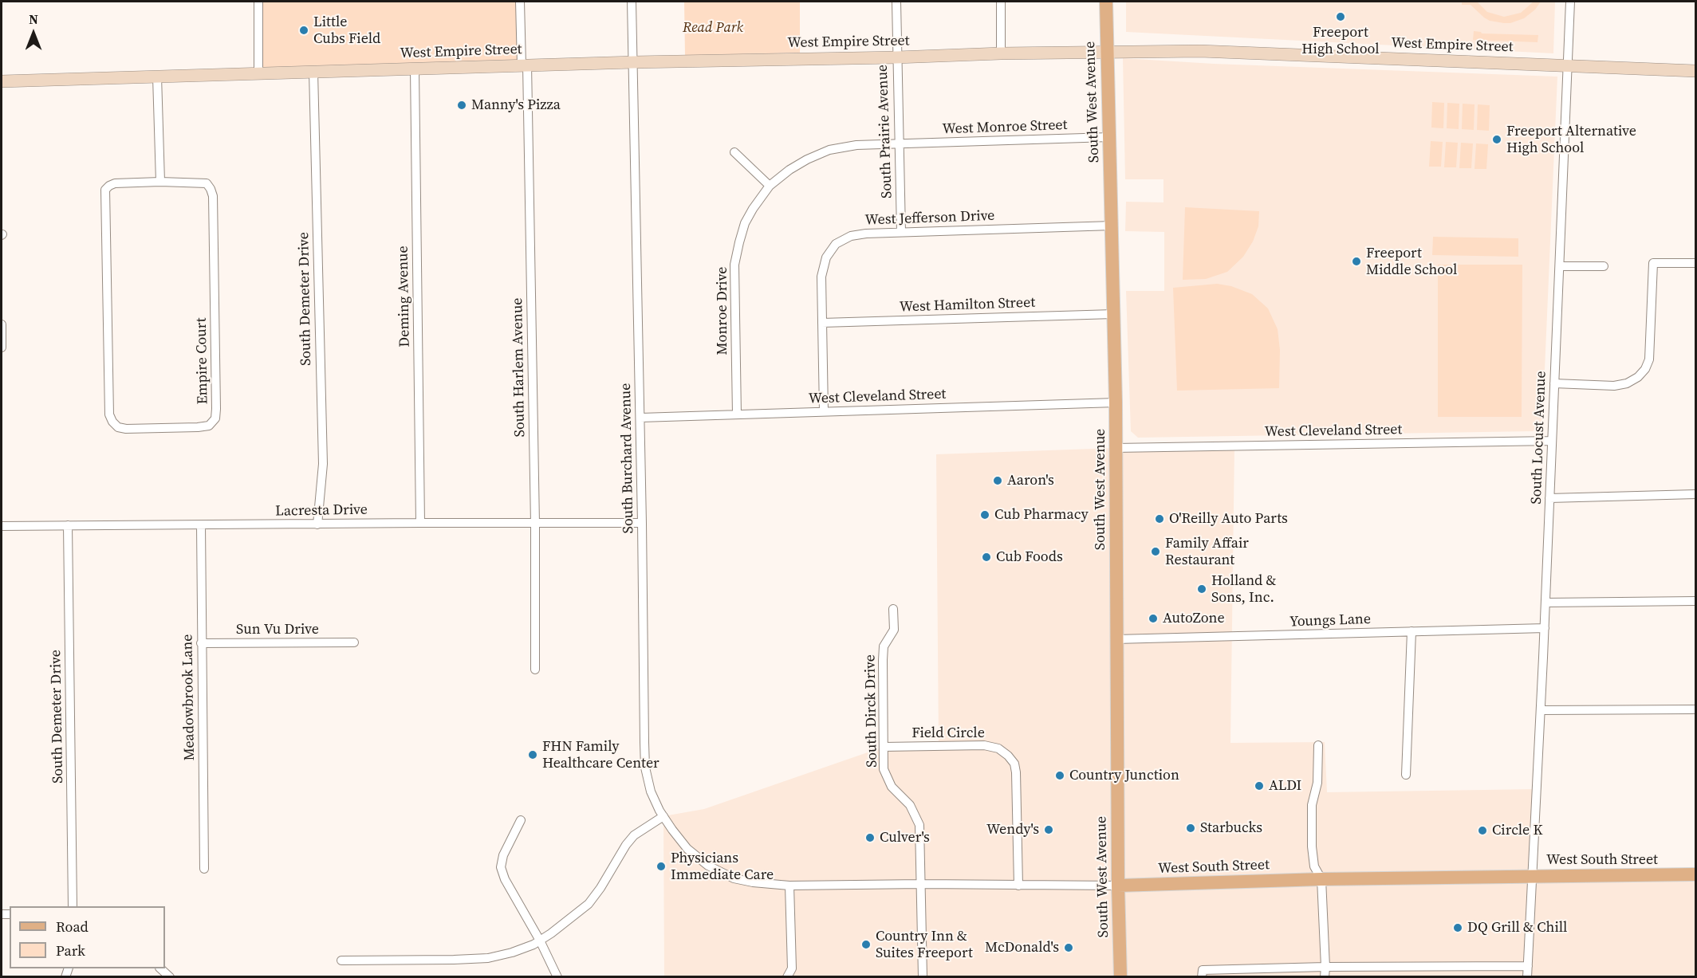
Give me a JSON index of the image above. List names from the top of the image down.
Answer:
{
  "streets": {
    "main road": ["West Empire Street", "South West Avenue", "West South Street"],
    "street": [
      "West Monroe Street",
      "South Prairie Avenue",
      "West Jefferson Drive",
      "Deming Avenue",
      "South Demeter Drive",
      "West Hamilton Street",
      "Monroe Drive",
      "Empire Court",
      "South Harlem Avenue",
      "West Cleveland Street",
      "South Locust Avenue",
      "South Burchard Avenue",
      "Lacresta Drive",
      "Youngs Lane",
      "Sun Vu Drive",
      "Meadowbrook Lane",
      "South Dirck Drive",
      "Field Circle"
    ]
  },
  "crossings": [
    ["West Empire Street", "South West Avenue"],
    ["West Empire Street", "South Prairie Avenue"],
    ["West Empire Street", "Deming Avenue"],
    ["West Empire Street", "South Demeter Drive"],
    ["West Empire Street", "South Harlem Avenue"],
    ["West Empire Street", "South Locust Avenue"],
    ["West Empire Street", "South Burchard Avenue"],
    ["South West Avenue", "West Monroe Street"],
    ["South West Avenue", "West Jefferson Drive"],
    ["South West Avenue", "West Hamilton Street"],
    ["South West Avenue", "West Cleveland Street"],
    ["South West Avenue", "Youngs Lane"],
    ["South West Avenue", "West South Street"],
    ["West Monroe Street", "South Prairie Avenue"],
    ["West Monroe Street", "Monroe Drive"],
    ["South Prairie Avenue", "West Jefferson Drive"],
    ["South Prairie Avenue", "Monroe Drive"],
    ["West Jefferson Drive", "West Hamilton Street"],
    ["West Jefferson Drive", "West Cleveland Street"],
    ["Deming Avenue", "Lacresta Drive"],
    ["South Demeter Drive", "Lacresta Drive"],
    ["Monroe Drive", "West Cleveland Street"],
    ["South Harlem Avenue", "Lacresta Drive"],
    ["West Cleveland Street", "South Locust Avenue"],
    ["West Cleveland Street", "South Burchard Avenue"],
    ["South Locust Avenue", "Youngs Lane"],
    ["South Locust Avenue", "West South Street"],
    ["South Burchard Avenue", "Lacresta Drive"],
    ["South Burchard Avenue", "West South Street"],
    ["Lacresta Drive", "Meadowbrook Lane"],
    ["Sun Vu Drive", "Meadowbrook Lane"],
    ["South Dirck Drive", "Field Circle"],
    ["South Dirck Drive", "West South Street"],
    ["Field Circle", "West South Street"]
  ],
  "parks": ["Read Park"],
  "places": [
    "Freeport High School",
    "Little Cubs Field",
    "Manny's Pizza",
    "Freeport Alternative High School",
    "Freeport Middle School",
    "Aaron's",
    "Cub Pharmacy",
    "O'Reilly Auto Parts",
    "Family Affair Restaurant",
    "Cub Foods",
    "Holland & Sons, Inc.",
    "AutoZone",
    "FHN Family Healthcare Center",
    "Country Junction",
    "ALDI",
    "Starbucks",
    "Wendy's",
    "Circle K",
    "Culver's",
    "Physicians Immediate Care",
    "DQ Grill & Chill",
    "Country Inn & Suites Freeport",
    "McDonald's"
  ],
  "legend": ["Road", "Park"],
  "north": "top"
}
